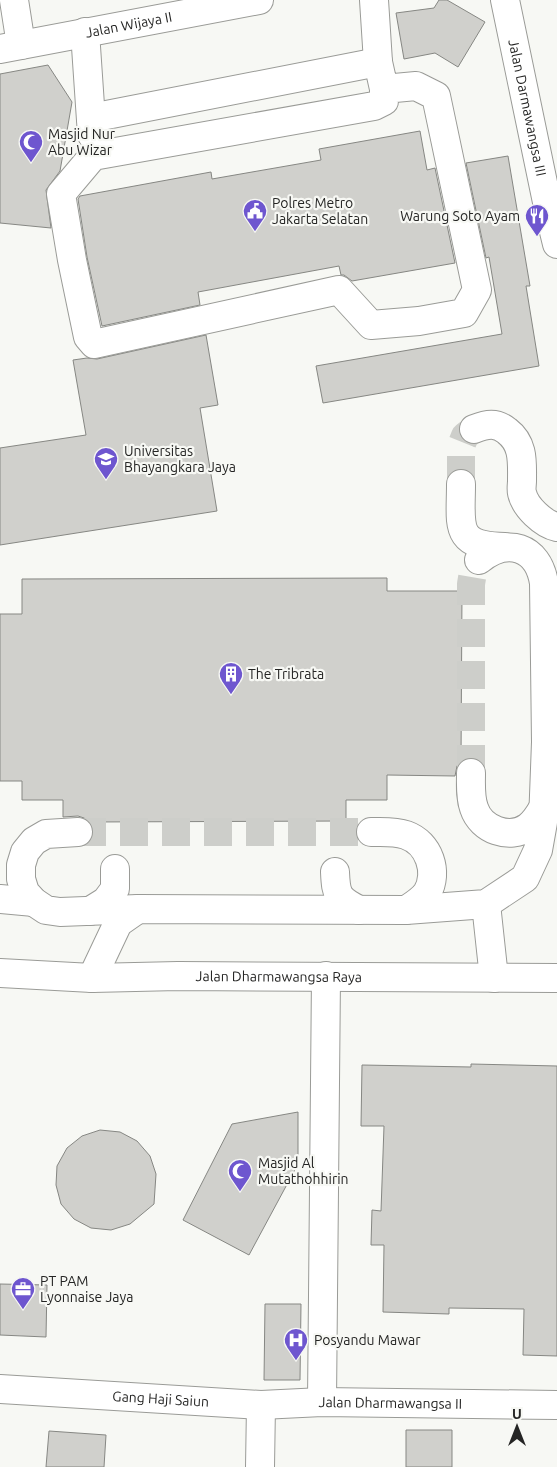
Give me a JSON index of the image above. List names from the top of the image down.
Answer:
{
  "streets": {
    "street": [
      "Jalan Wijaya II",
      "Jalan Darmawangsa III",
      "Jalan Dharmawangsa Raya",
      "Gang Haji Saiun",
      "Jalan Dharmawangsa II"
    ]
  },
  "crossings": [
    ["Jalan Dharmawangsa Raya", "Jalan Dharmawangsa II"],
    ["Gang Haji Saiun", "Jalan Dharmawangsa II"]
  ],
  "places": {
    "mosque": ["Masjid Nur Abu Wizar", "Masjid Al Mutathohhirin"],
    "public building": ["Polres Metro Jakarta Selatan"],
    "restaurant": ["Warung Soto Ayam"],
    "school or university": ["Universitas Bhayangkara Jaya"],
    "building": ["The Tribrata"],
    "office": ["PT PAM Lyonnaise Jaya"],
    "hospital": ["Posyandu Mawar"]
  },
  "north": "top"
}
